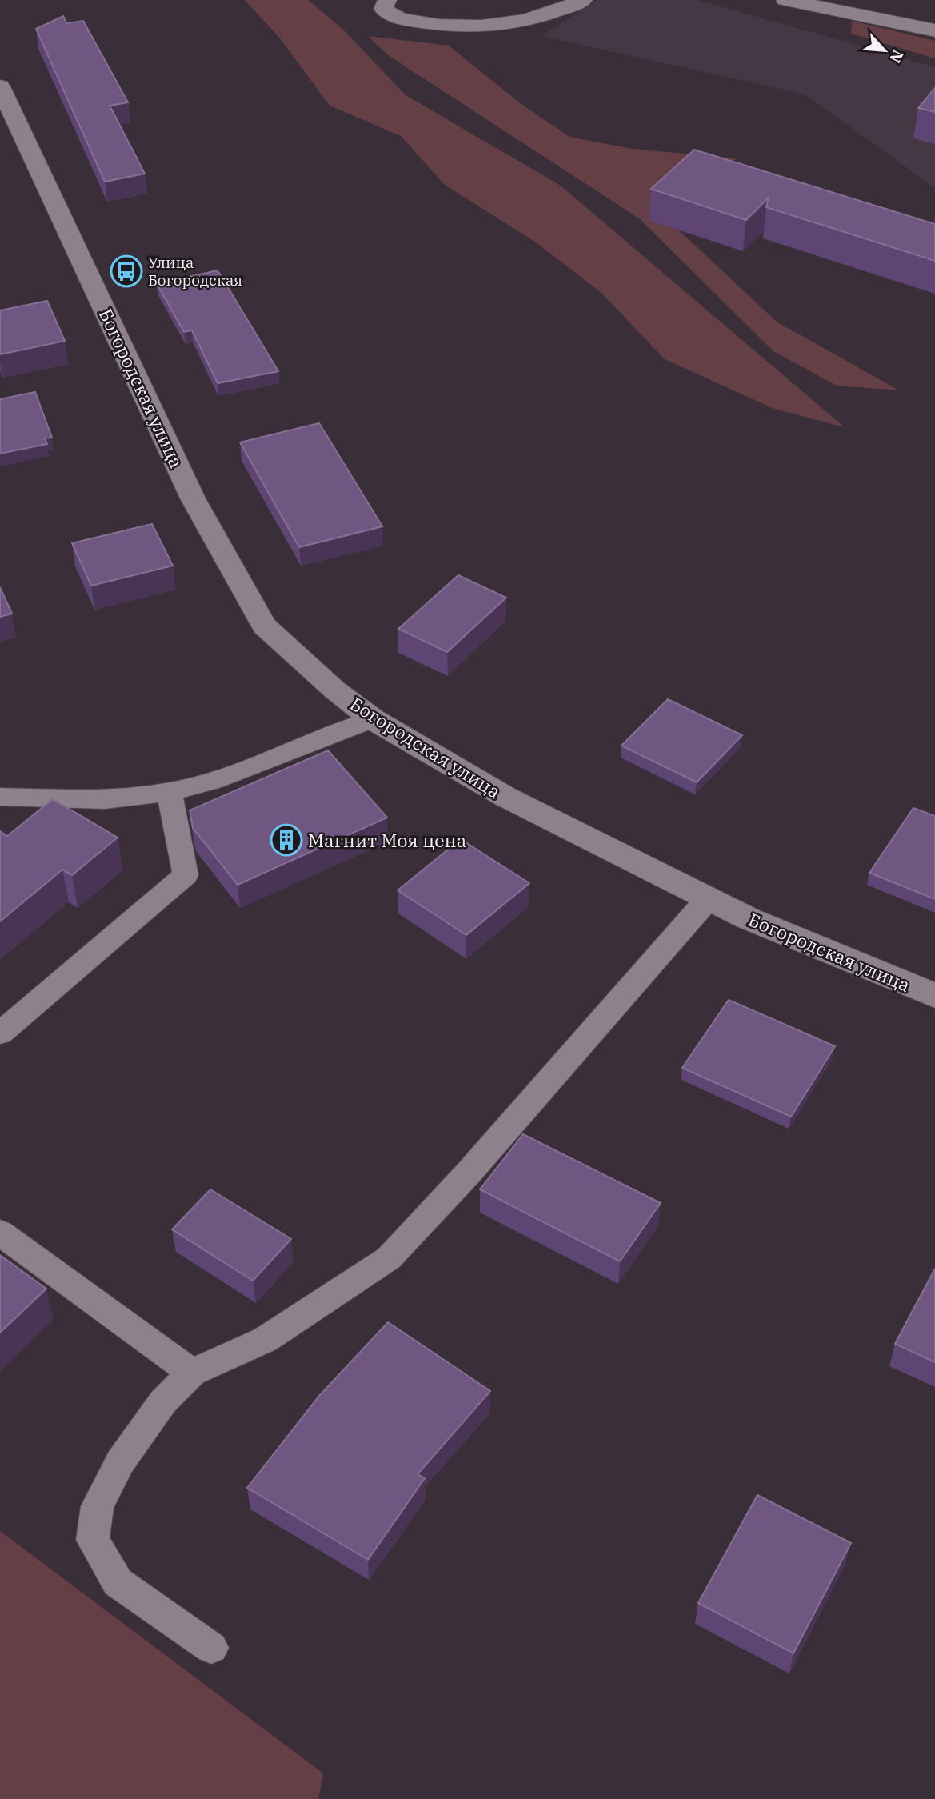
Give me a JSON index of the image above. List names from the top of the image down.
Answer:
{
  "streets": {
    "street": ["Богородская улица"]
  },
  "places": {
    "bus stop": ["Улица Богородская"],
    "building": ["Магнит Моя цена"]
  },
  "north": "bottom right"
}
